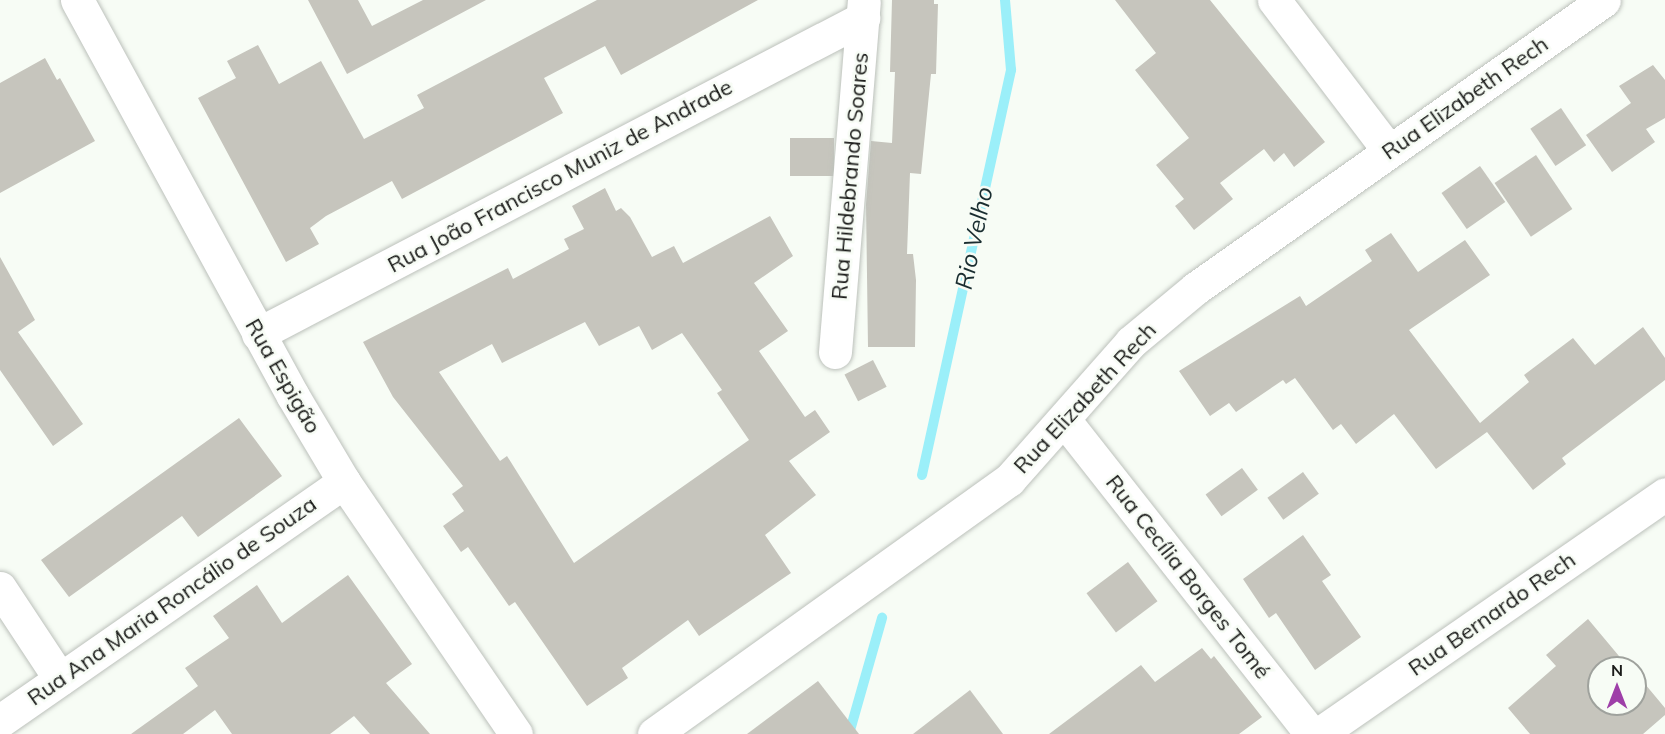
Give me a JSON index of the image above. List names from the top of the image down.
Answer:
{
  "streets": {
    "street": [
      "Rua Elizabeth Rech",
      "Rua João Francisco Muniz de Andrade",
      "Rua Hildebrando Soares",
      "Rua Espigão",
      "Rua Cecília Borges Tomé",
      "Rua Ana Maria Roncálio de Souza",
      "Rua Bernardo Rech"
    ]
  },
  "crossings": [
    ["Rua Elizabeth Rech", "Rua Cecília Borges Tomé"],
    ["Rua João Francisco Muniz de Andrade", "Rua Hildebrando Soares"],
    ["Rua João Francisco Muniz de Andrade", "Rua Espigão"],
    ["Rua Espigão", "Rua Ana Maria Roncálio de Souza"]
  ],
  "water": ["Rio Velho"],
  "north": "top"
}
